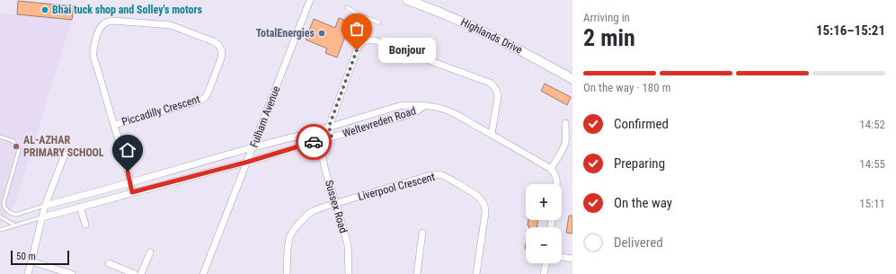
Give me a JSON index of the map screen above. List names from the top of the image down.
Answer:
{
  "streets": {
    "main road": ["Highlands Drive"],
    "street": [
      "Piccadilly Crescent",
      "Fulham Avenue",
      "Weltevreden Road",
      "Liverpool Crescent",
      "Sussex Road"
    ]
  },
  "crossings": [
    ["Piccadilly Crescent", "Weltevreden Road"],
    ["Fulham Avenue", "Weltevreden Road"],
    ["Weltevreden Road", "Sussex Road"],
    ["Liverpool Crescent", "Sussex Road"]
  ],
  "places": [
    "Bhai tuck shop and Solley's motors",
    "TotalEnergies",
    "Bonjour",
    "AL-AZHAR PRIMARY SCHOOL"
  ],
  "scale_bar": "50 m",
  "page": {
    "heading": ["2 min", "Arriving in", "15:16–15:21"],
    "bubble": "Bonjour",
    "bar": "On the way · 180 m",
    "list": [
      ["Confirmed", "14:52"],
      ["Preparing", "14:55"],
      ["On the way", "15:11"],
      "Delivered"
    ],
    "map_buttons": ["+", "−"],
    "scale": "50 m"
  }
}
